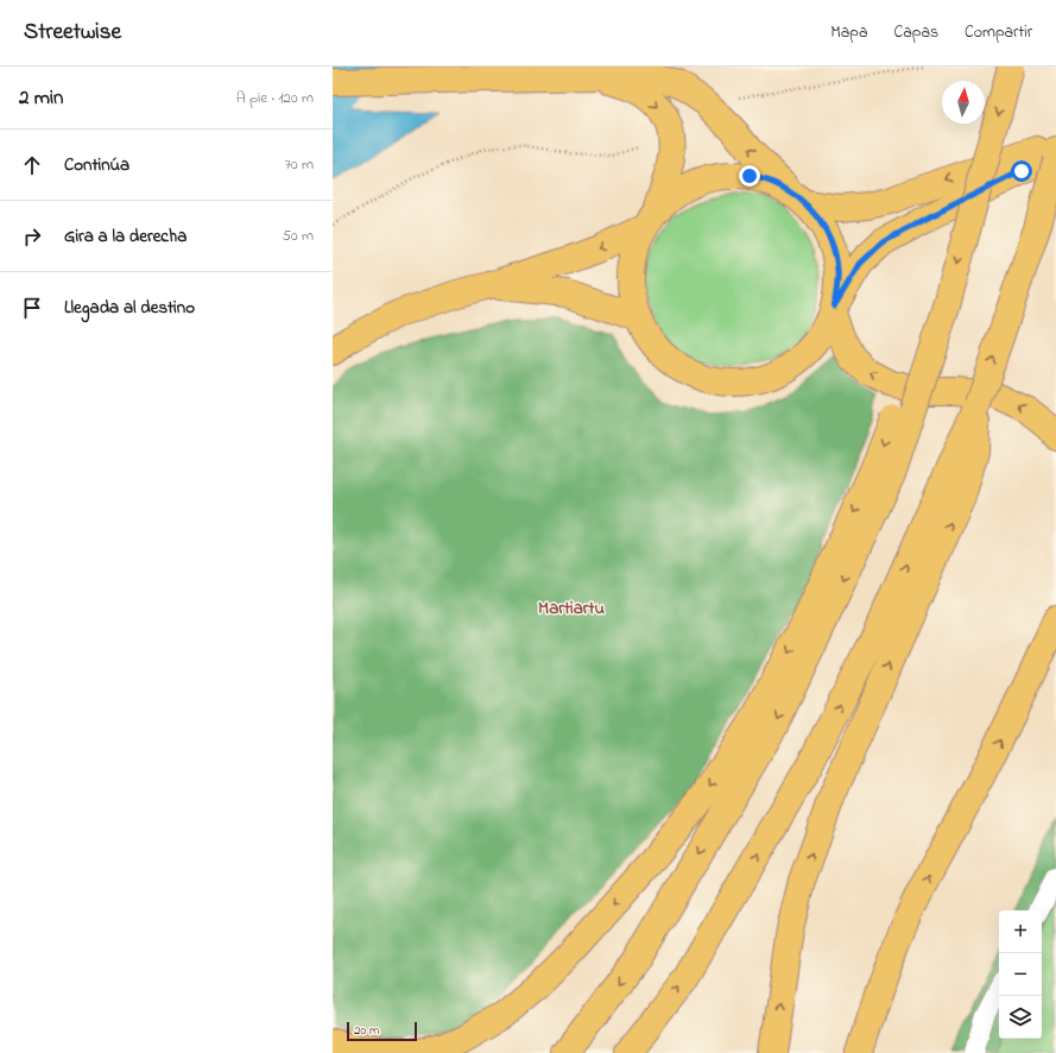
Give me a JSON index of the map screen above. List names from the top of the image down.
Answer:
{
  "districts": ["Martiartu"],
  "scale_bar": "20 m",
  "north": "top",
  "page": {
    "header": "Streetwise",
    "nav": ["Mapa", "Capas", "Compartir"],
    "heading": ["2 min", "A pie · 120 m"],
    "list": [
      ["Continúa", "70 m"],
      ["Gira a la derecha", "50 m"],
      "Llegada al destino"
    ],
    "map_buttons": ["+", "−"],
    "scale": "20 m"
  }
}
